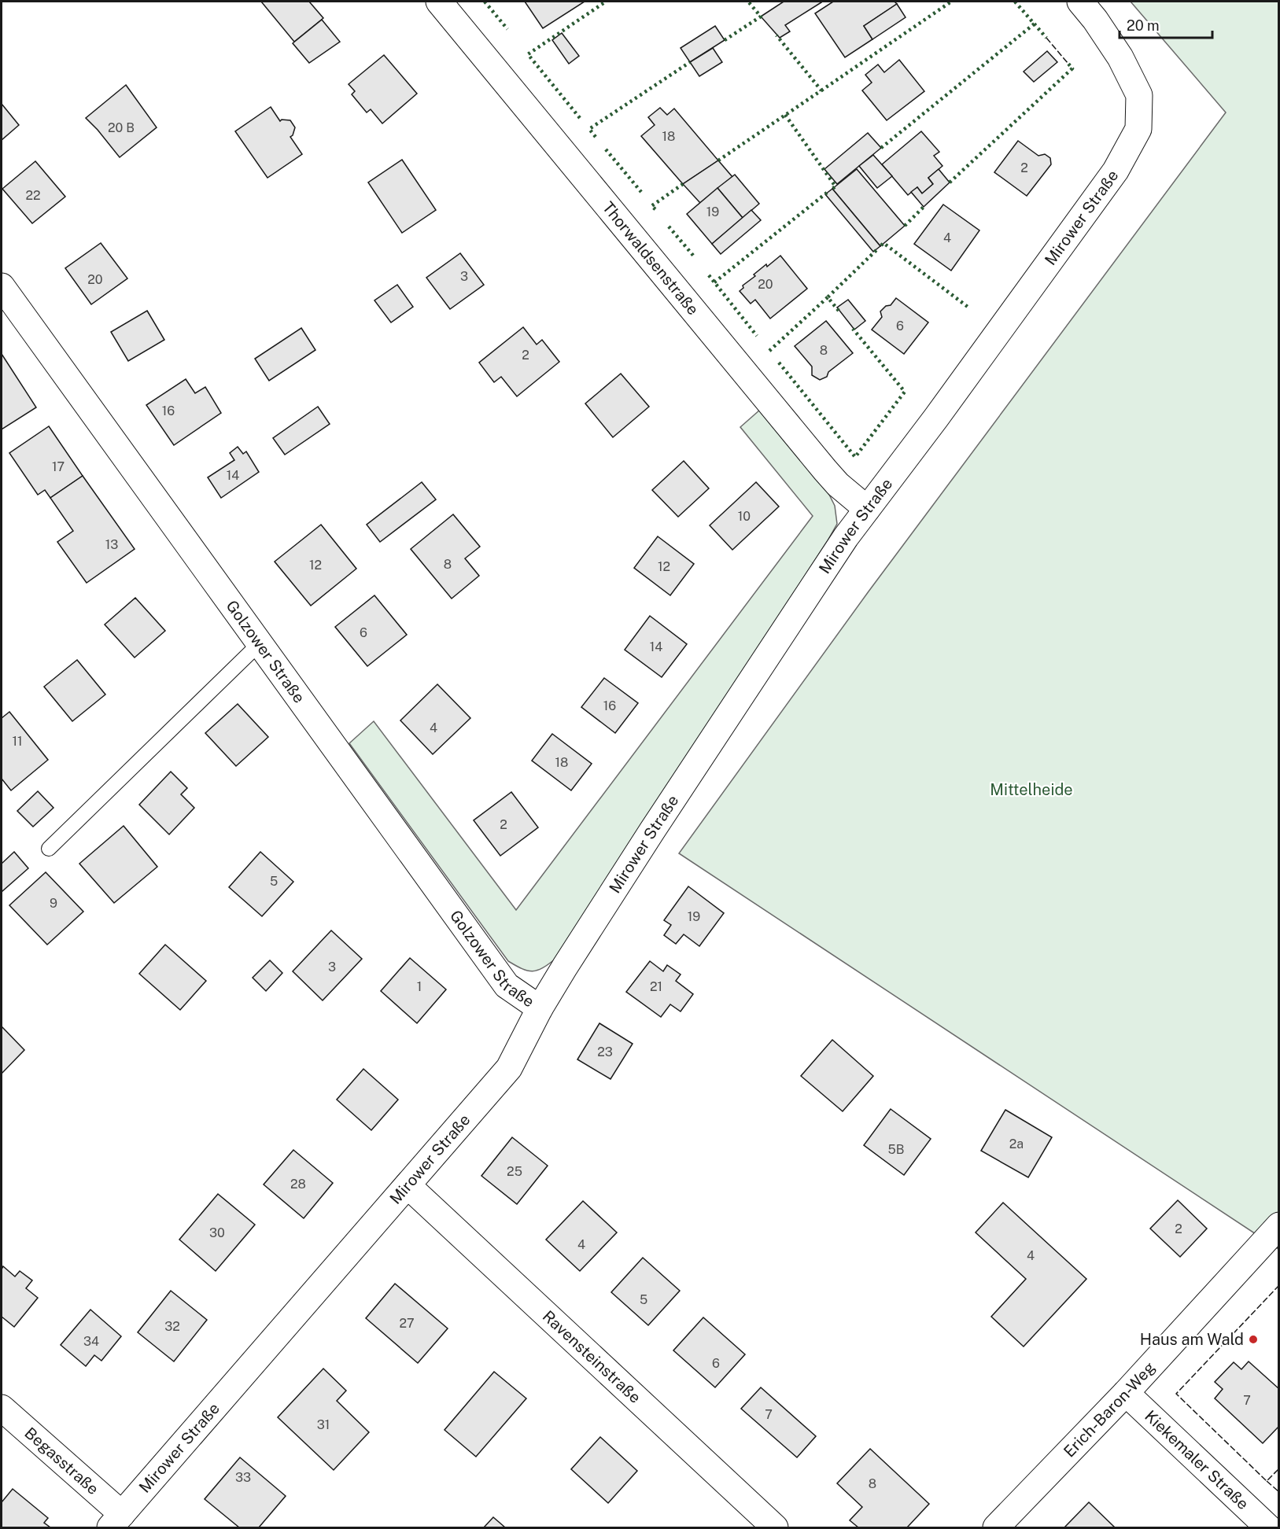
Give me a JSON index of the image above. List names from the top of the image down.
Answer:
{
  "streets": {
    "street": [
      "Mirower Straße",
      "Thorwaldsenstraße",
      "Golzower Straße",
      "Ravensteinstraße",
      "Erich-Baron-Weg",
      "Kiekemaler Straße",
      "Begasstraße"
    ]
  },
  "crossings": [
    ["Mirower Straße", "Thorwaldsenstraße"],
    ["Mirower Straße", "Golzower Straße"],
    ["Mirower Straße", "Ravensteinstraße"],
    ["Mirower Straße", "Begasstraße"],
    ["Erich-Baron-Weg", "Kiekemaler Straße"]
  ],
  "parks": ["Mittelheide"],
  "places": ["Haus am Wald"],
  "house_numbers": [
    "20 B",
    "18",
    "2",
    "22",
    "19",
    "4",
    "3",
    "20",
    "20",
    "6",
    "8",
    "2",
    "16",
    "17",
    "14",
    "10",
    "13",
    "8",
    "12",
    "12",
    "6",
    "14",
    "16",
    "4",
    "11",
    "18",
    "2",
    "5",
    "9",
    "19",
    "3",
    "1",
    "21",
    "23",
    "2a",
    "5B",
    "25",
    "28",
    "2",
    "30",
    "4",
    "4",
    "5",
    "27",
    "32",
    "34",
    "6",
    "7",
    "7",
    "31",
    "33",
    "8"
  ],
  "scale_bar": "20 m"
}
